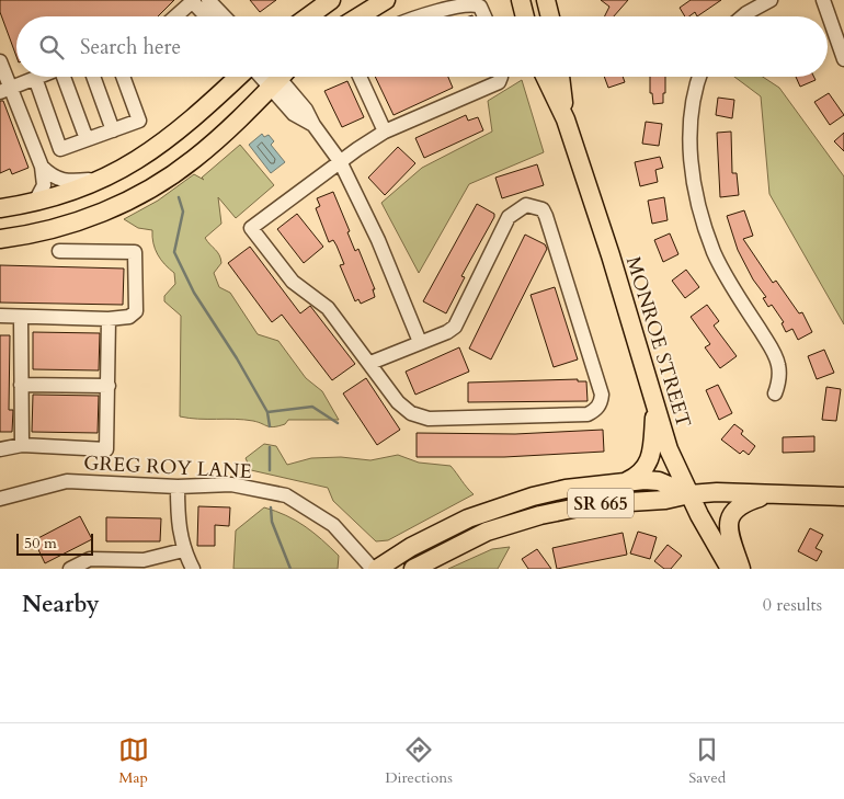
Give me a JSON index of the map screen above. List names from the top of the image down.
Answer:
{
  "streets": {
    "main road": ["MONROE STREET", "SR 665"],
    "street": ["GREG ROY LANE"]
  },
  "crossings": [
    ["MONROE STREET", "SR 665"]
  ],
  "scale_bar": "50 m",
  "page": {
    "search": "Search here",
    "scale": "50 m",
    "heading": ["Nearby", "0 results"],
    "nav": ["Map", "Directions", "Saved"]
  }
}
